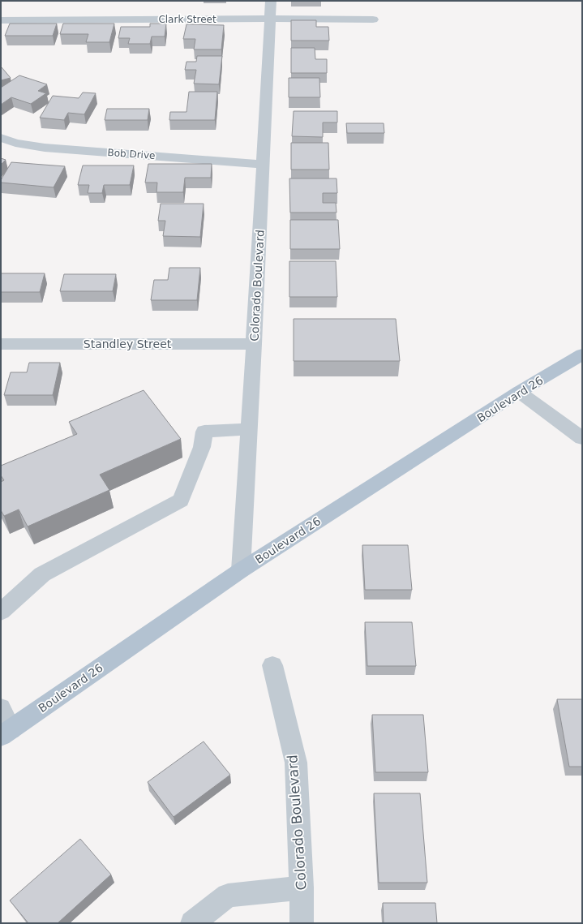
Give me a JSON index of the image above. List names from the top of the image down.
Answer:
{
  "streets": {
    "main road": ["Boulevard 26"],
    "street": [
      "Clark Street",
      "Bob Drive",
      "Colorado Boulevard",
      "Standley Street"
    ]
  },
  "crossings": [
    ["Clark Street", "Colorado Boulevard"],
    ["Bob Drive", "Colorado Boulevard"],
    ["Colorado Boulevard", "Standley Street"],
    ["Colorado Boulevard", "Boulevard 26"]
  ]
}
